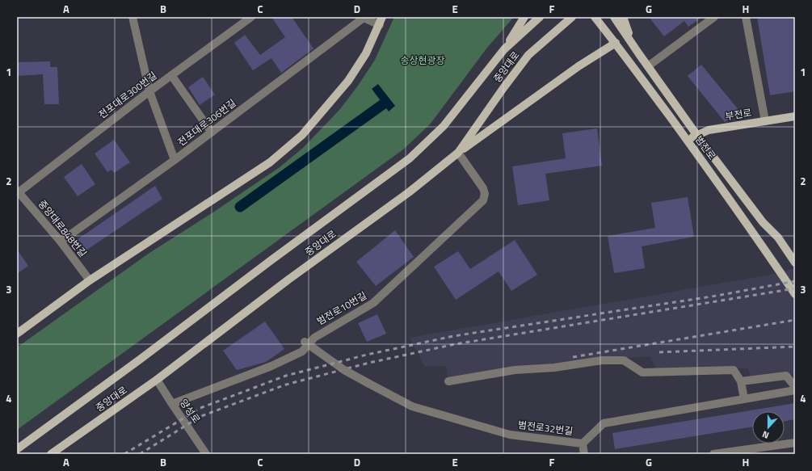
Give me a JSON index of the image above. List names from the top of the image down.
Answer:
{
  "streets": {
    "main road": ["중앙대로", "부전로", "범전로"],
    "street": [
      "전포대로300번길",
      "전포대로306번길",
      "중앙대로848번길",
      "범전로10번길",
      "양성로",
      "범전로32번길"
    ]
  },
  "crossings": [
    ["중앙대로", "범전로10번길"],
    ["중앙대로", "양성로"],
    ["전포대로300번길", "중앙대로848번길"],
    ["부전로", "범전로"],
    ["전포대로306번길", "중앙대로848번길"],
    ["범전로10번길", "양성로"]
  ],
  "parks": ["송상현광장"],
  "north": "bottom",
  "grid": {
    "columns": [
      "A",
      "B",
      "C",
      "D",
      "E",
      "F",
      "G",
      "H"
    ],
    "rows": [
      "1",
      "2",
      "3",
      "4"
    ]
  }
}
